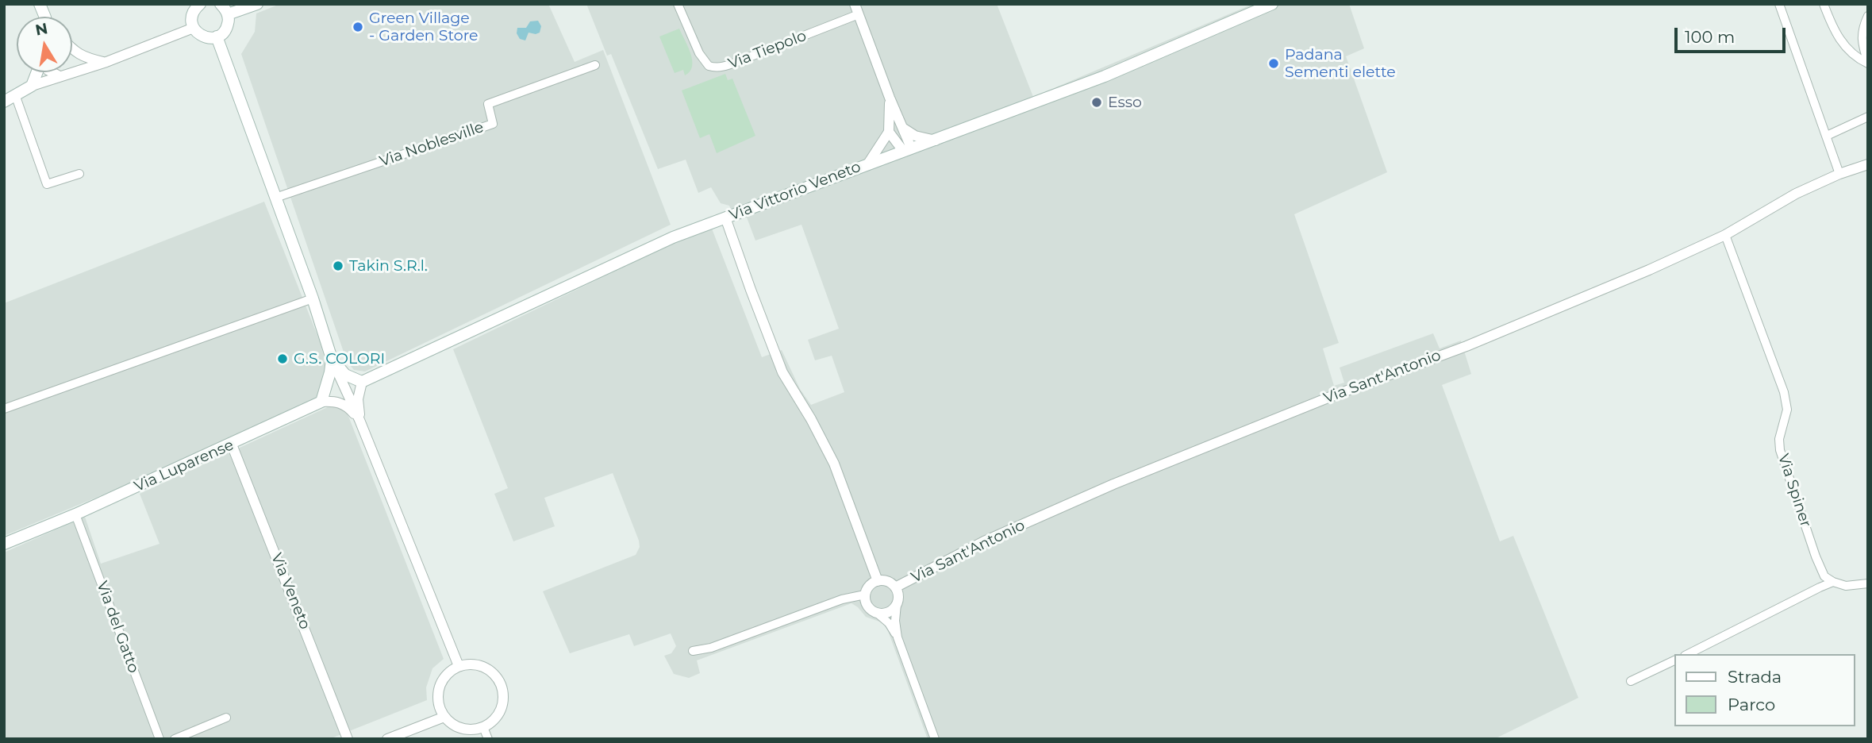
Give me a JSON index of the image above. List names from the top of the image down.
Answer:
{
  "streets": {
    "main road": ["Via Vittorio Veneto", "Via Luparense"],
    "street": [
      "Via Tiepolo",
      "Via Noblesville",
      "Via Sant'Antonio",
      "Via Spiner",
      "Via Veneto",
      "Via del Gatto"
    ]
  },
  "crossings": [
    ["Via Tiepolo", "Via Vittorio Veneto"],
    ["Via Sant'Antonio", "Via Spiner"],
    ["Via Luparense", "Via Veneto"],
    ["Via Luparense", "Via del Gatto"]
  ],
  "places": [
    "Green Village - Garden Store",
    "Padana Sementi elette",
    "Esso",
    "Takin S.R.l.",
    "G.S. COLORI"
  ],
  "legend": ["Strada", "Parco"],
  "scale_bar": "100 m",
  "north": "top"
}
